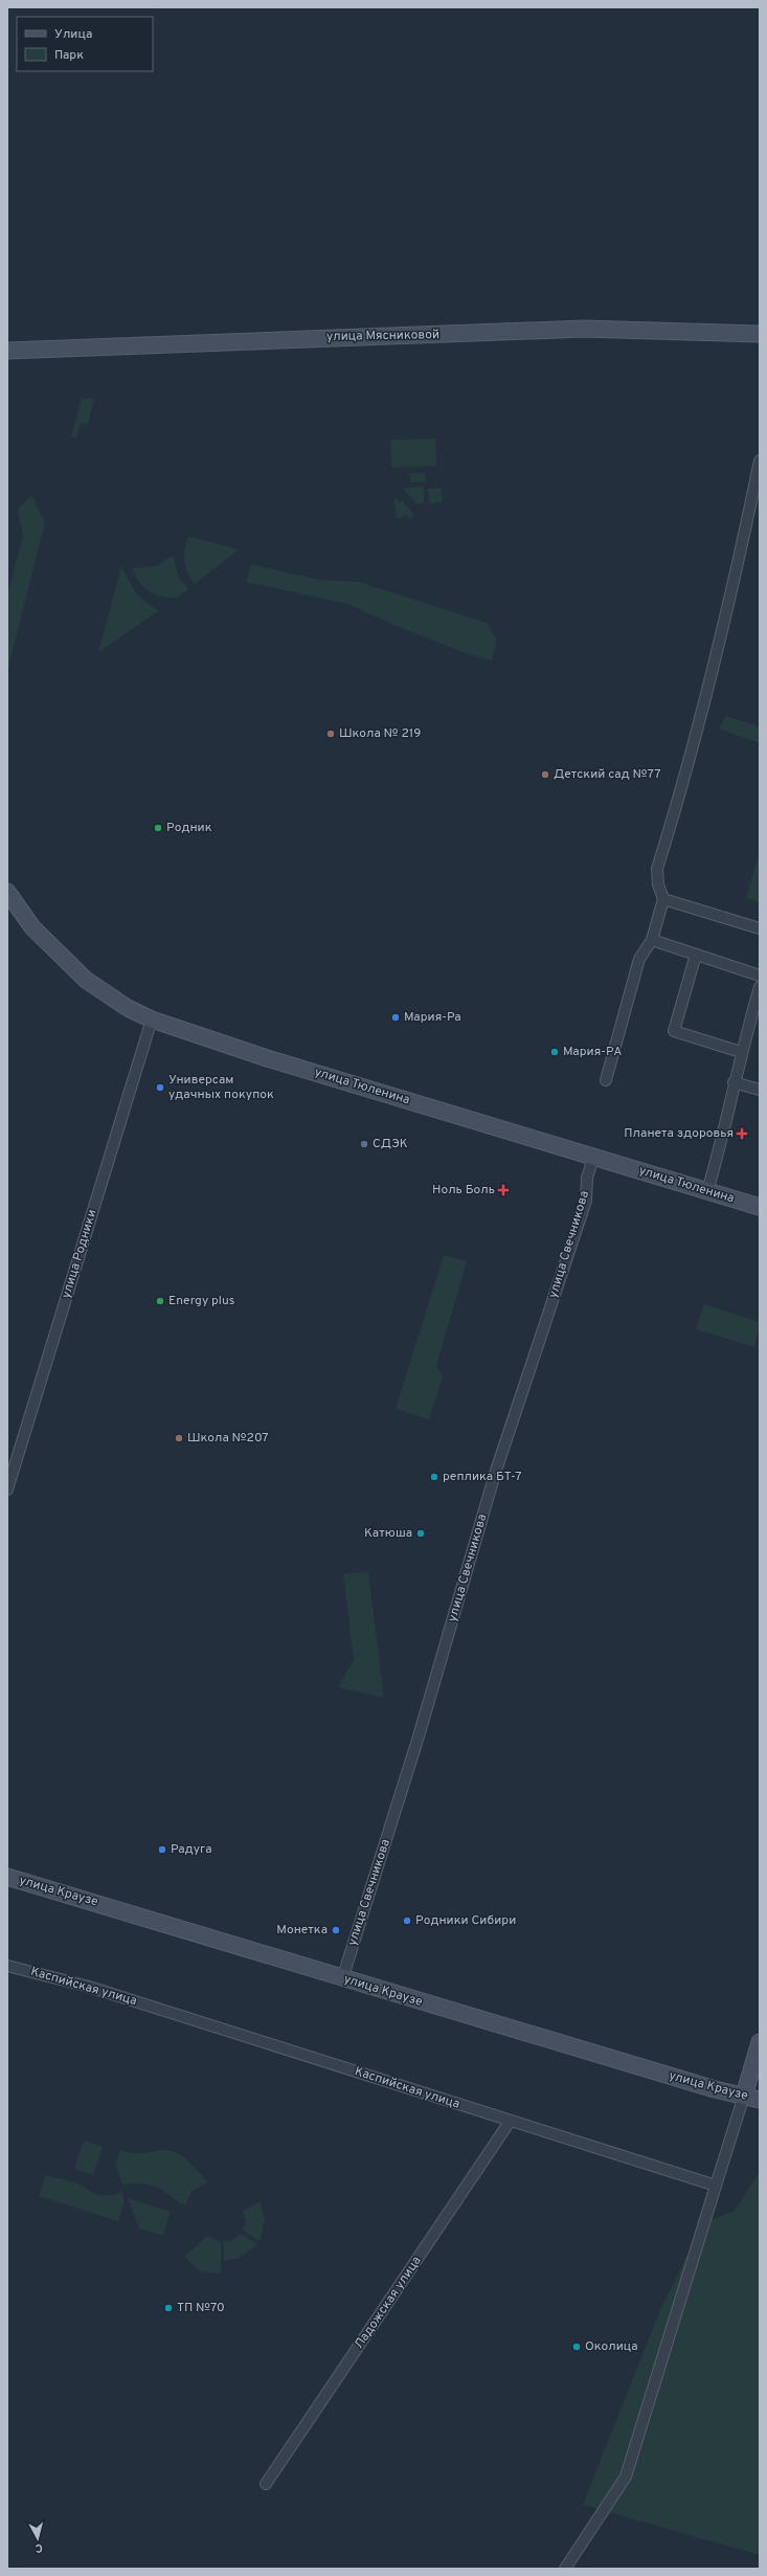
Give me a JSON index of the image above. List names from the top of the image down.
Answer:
{
  "streets": {
    "street": [
      "улица Мясниковой",
      "улица Тюленина",
      "улица Свечникова",
      "улица Родники",
      "улица Краузе",
      "Каспийская улица",
      "Ладожская улица"
    ]
  },
  "crossings": [
    ["улица Тюленина", "улица Свечникова"],
    ["улица Тюленина", "улица Родники"],
    ["улица Свечникова", "улица Краузе"],
    ["Каспийская улица", "Ладожская улица"]
  ],
  "places": {
    "other": [
      "Школа № 219",
      "Детский сад №77",
      "Родник",
      "Мария-Ра",
      "Мария-РА",
      "Универсам удачных покупок",
      "СДЭК",
      "Energy plus",
      "Школа №207",
      "реплика БТ-7",
      "Катюша",
      "Радуга",
      "Родники Сибири",
      "Монетка",
      "ТП №70",
      "Околица"
    ],
    "health": ["Планета здоровья", "Ноль Боль"]
  },
  "legend": ["Улица", "Парк"],
  "north": "bottom"
}
